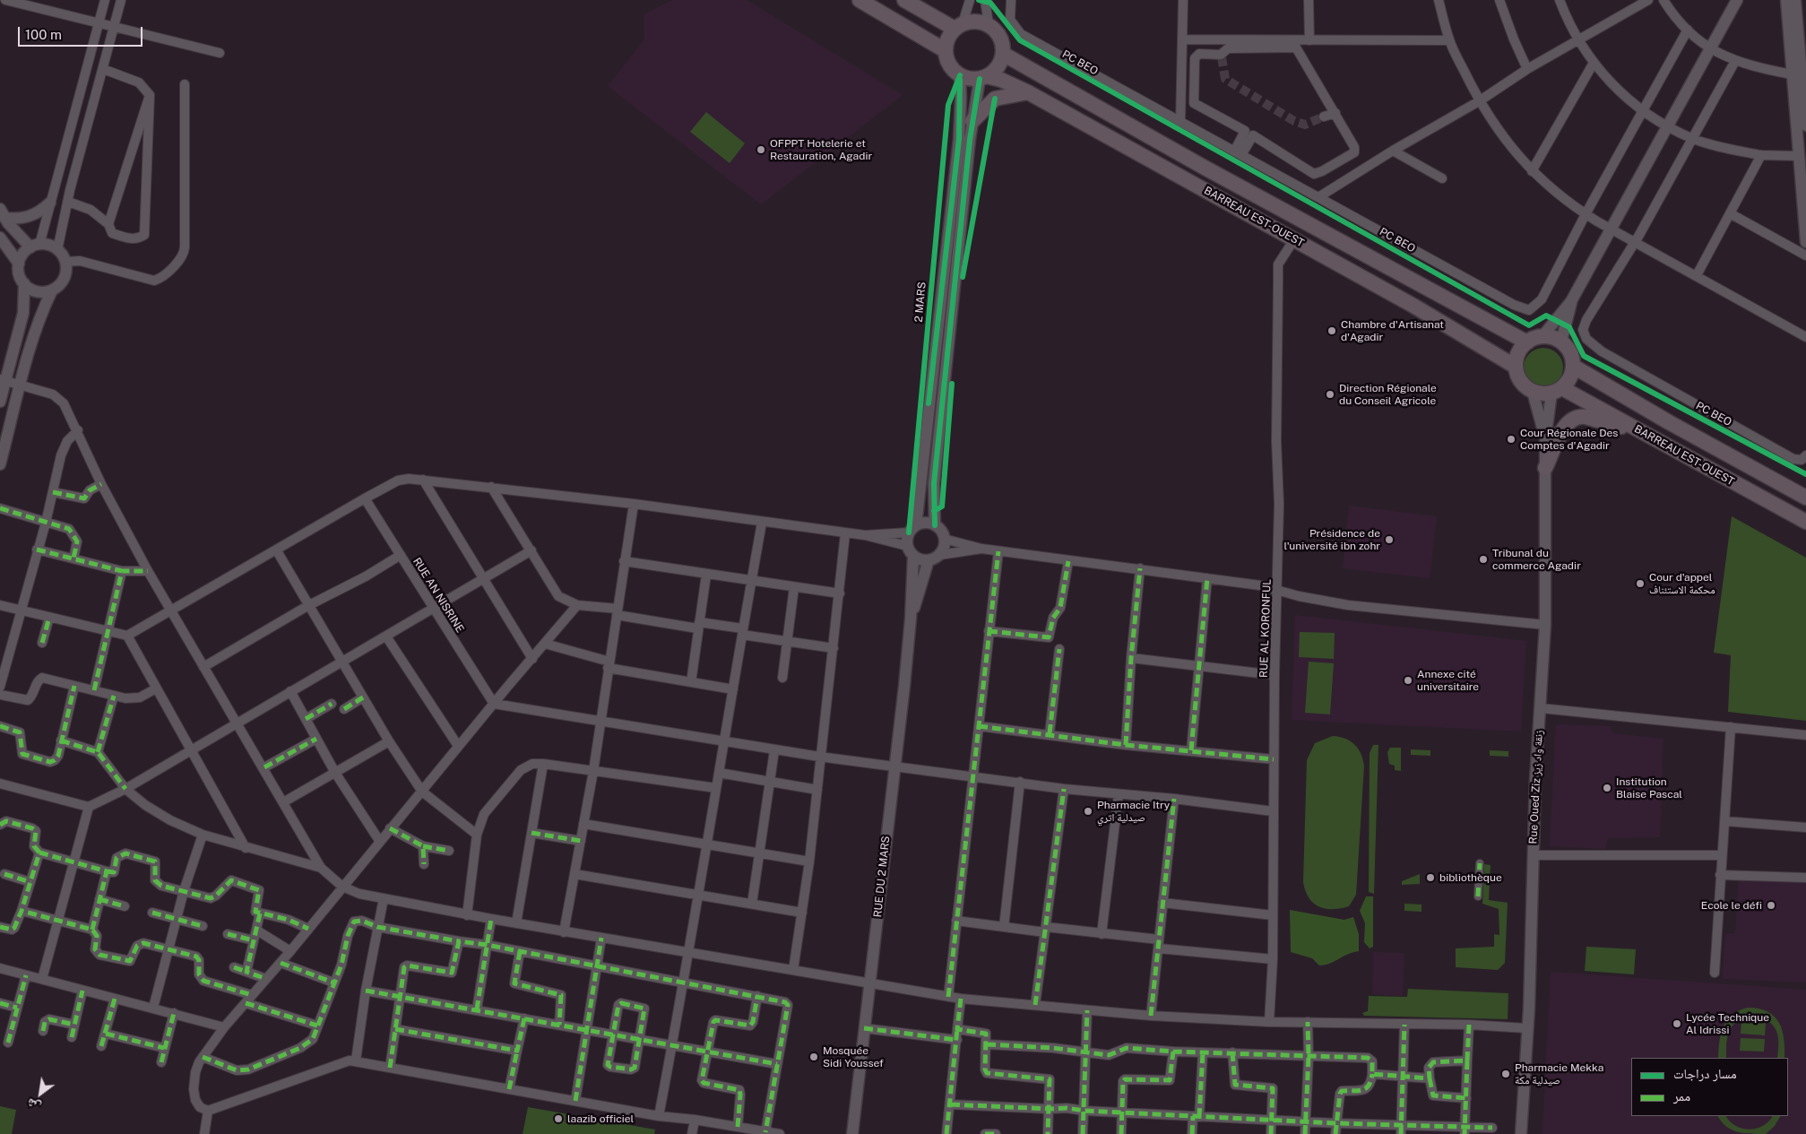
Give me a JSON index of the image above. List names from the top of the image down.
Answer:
{
  "streets": {
    "main road": ["BARREAU EST-OUEST"],
    "street": [
      "RUE AN NISRINE",
      "RUE AL KORONFUL",
      "Rue Oued Ziz زنقة واد زيز",
      "RUE DU 2 MARS"
    ],
    "cycle path": ["PC BEO", "2 MARS"]
  },
  "crossings": [
    ["BARREAU EST-OUEST", "RUE AL KORONFUL"],
    ["BARREAU EST-OUEST", "Rue Oued Ziz زنقة واد زيز"]
  ],
  "places": [
    "OFPPT Hotelerie et Restauration, Agadir",
    "Chambre d'Artisanat d'Agadir",
    "Direction Régionale du Conseil Agricole",
    "Cour Régionale Des Comptes d'Agadir",
    "Présidence de l'université ibn zohr",
    "Tribunal du commerce Agadir",
    "Cour d'appel محكمة الاستئناف",
    "Annexe cité universitaire",
    "Institution Blaise Pascal",
    "Pharmacie Itry صيدلية اتري",
    "bibliothèque",
    "Ecole le défi",
    "Lycée Technique Al Idrissi",
    "Mosquée Sidi Youssef",
    "Pharmacie Mekka صيدلية مكة",
    "laazib officiel"
  ],
  "legend": ["مسار دراجات", "ممر"],
  "scale_bar": "100 m",
  "north": "bottom left"
}
